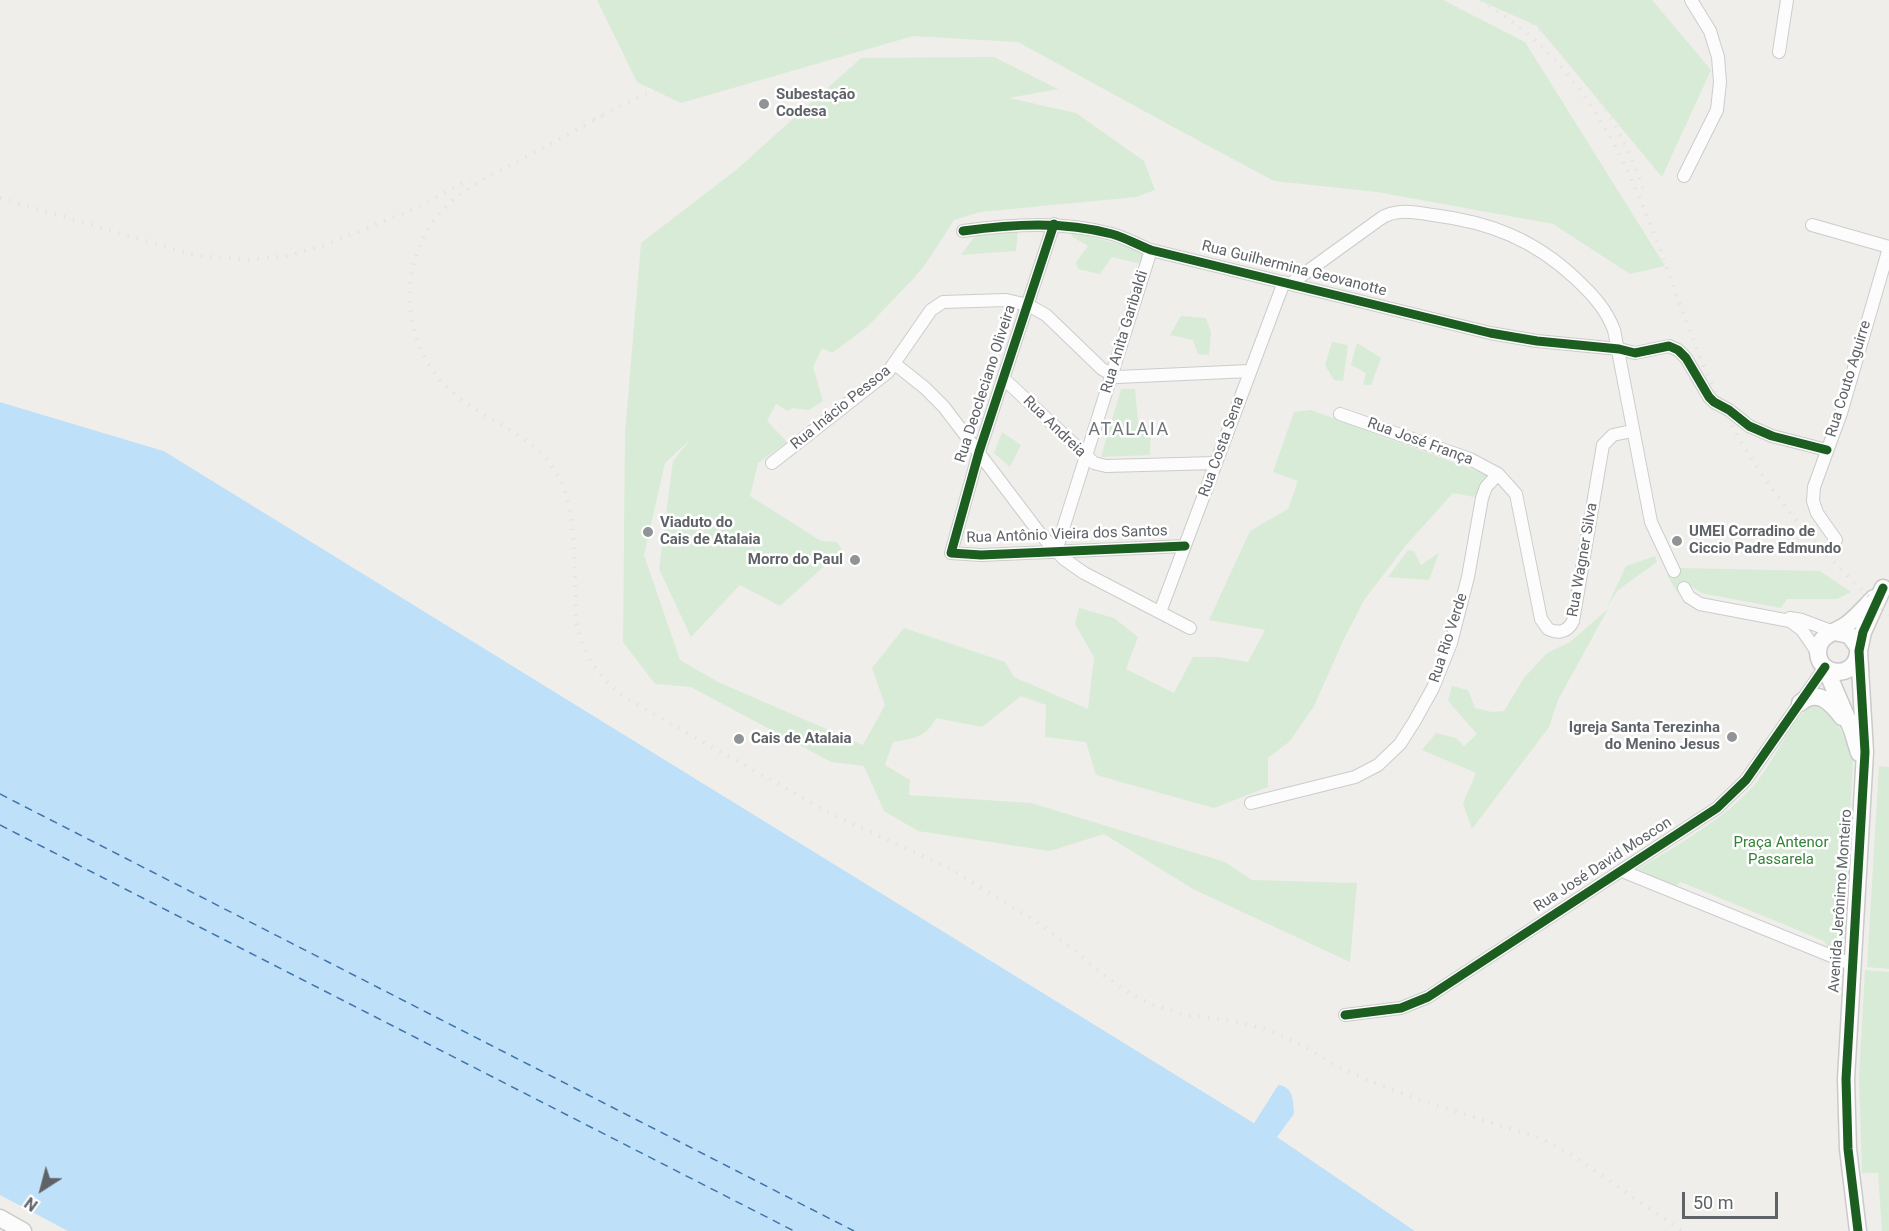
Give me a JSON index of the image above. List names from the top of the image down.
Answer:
{
  "streets": {
    "street": [
      "Rua Guilhermina Geovanotte",
      "Rua Anita Garibaldi",
      "Rua Couto Aguirre",
      "Rua Deocleciano Oliveira",
      "Rua Inácio Pessoa",
      "Rua Andreia",
      "Rua José França",
      "Rua Costa Sena",
      "Rua Antônio Vieira dos Santos",
      "Rua Wagner Silva",
      "Rua Rio Verde",
      "Rua José David Moscon",
      "Avenida Jerônimo Monteiro"
    ]
  },
  "crossings": [
    ["Rua Guilhermina Geovanotte", "Rua Anita Garibaldi"],
    ["Rua Guilhermina Geovanotte", "Rua Couto Aguirre"],
    ["Rua Guilhermina Geovanotte", "Rua Deocleciano Oliveira"],
    ["Rua Guilhermina Geovanotte", "Rua Costa Sena"],
    ["Rua Anita Garibaldi", "Rua Inácio Pessoa"],
    ["Rua Anita Garibaldi", "Rua Andreia"],
    ["Rua Anita Garibaldi", "Rua Antônio Vieira dos Santos"],
    ["Rua Deocleciano Oliveira", "Rua Inácio Pessoa"],
    ["Rua Deocleciano Oliveira", "Rua Andreia"],
    ["Rua Deocleciano Oliveira", "Rua Antônio Vieira dos Santos"],
    ["Rua Andreia", "Rua Costa Sena"],
    ["Rua José França", "Rua Wagner Silva"],
    ["Rua José França", "Rua Rio Verde"],
    ["Rua Costa Sena", "Rua Antônio Vieira dos Santos"],
    ["Rua Wagner Silva", "Rua Rio Verde"],
    ["Rua José David Moscon", "Avenida Jerônimo Monteiro"]
  ],
  "districts": ["ATALAIA"],
  "parks": ["Praça Antenor Passarela"],
  "places": [
    "Subestação Codesa",
    "Viaduto do Cais de Atalaia",
    "UMEI Corradino de Ciccio Padre Edmundo",
    "Morro do Paul",
    "Igreja Santa Terezinha do Menino Jesus",
    "Cais de Atalaia"
  ],
  "scale_bar": "50 m",
  "north": "bottom left"
}
